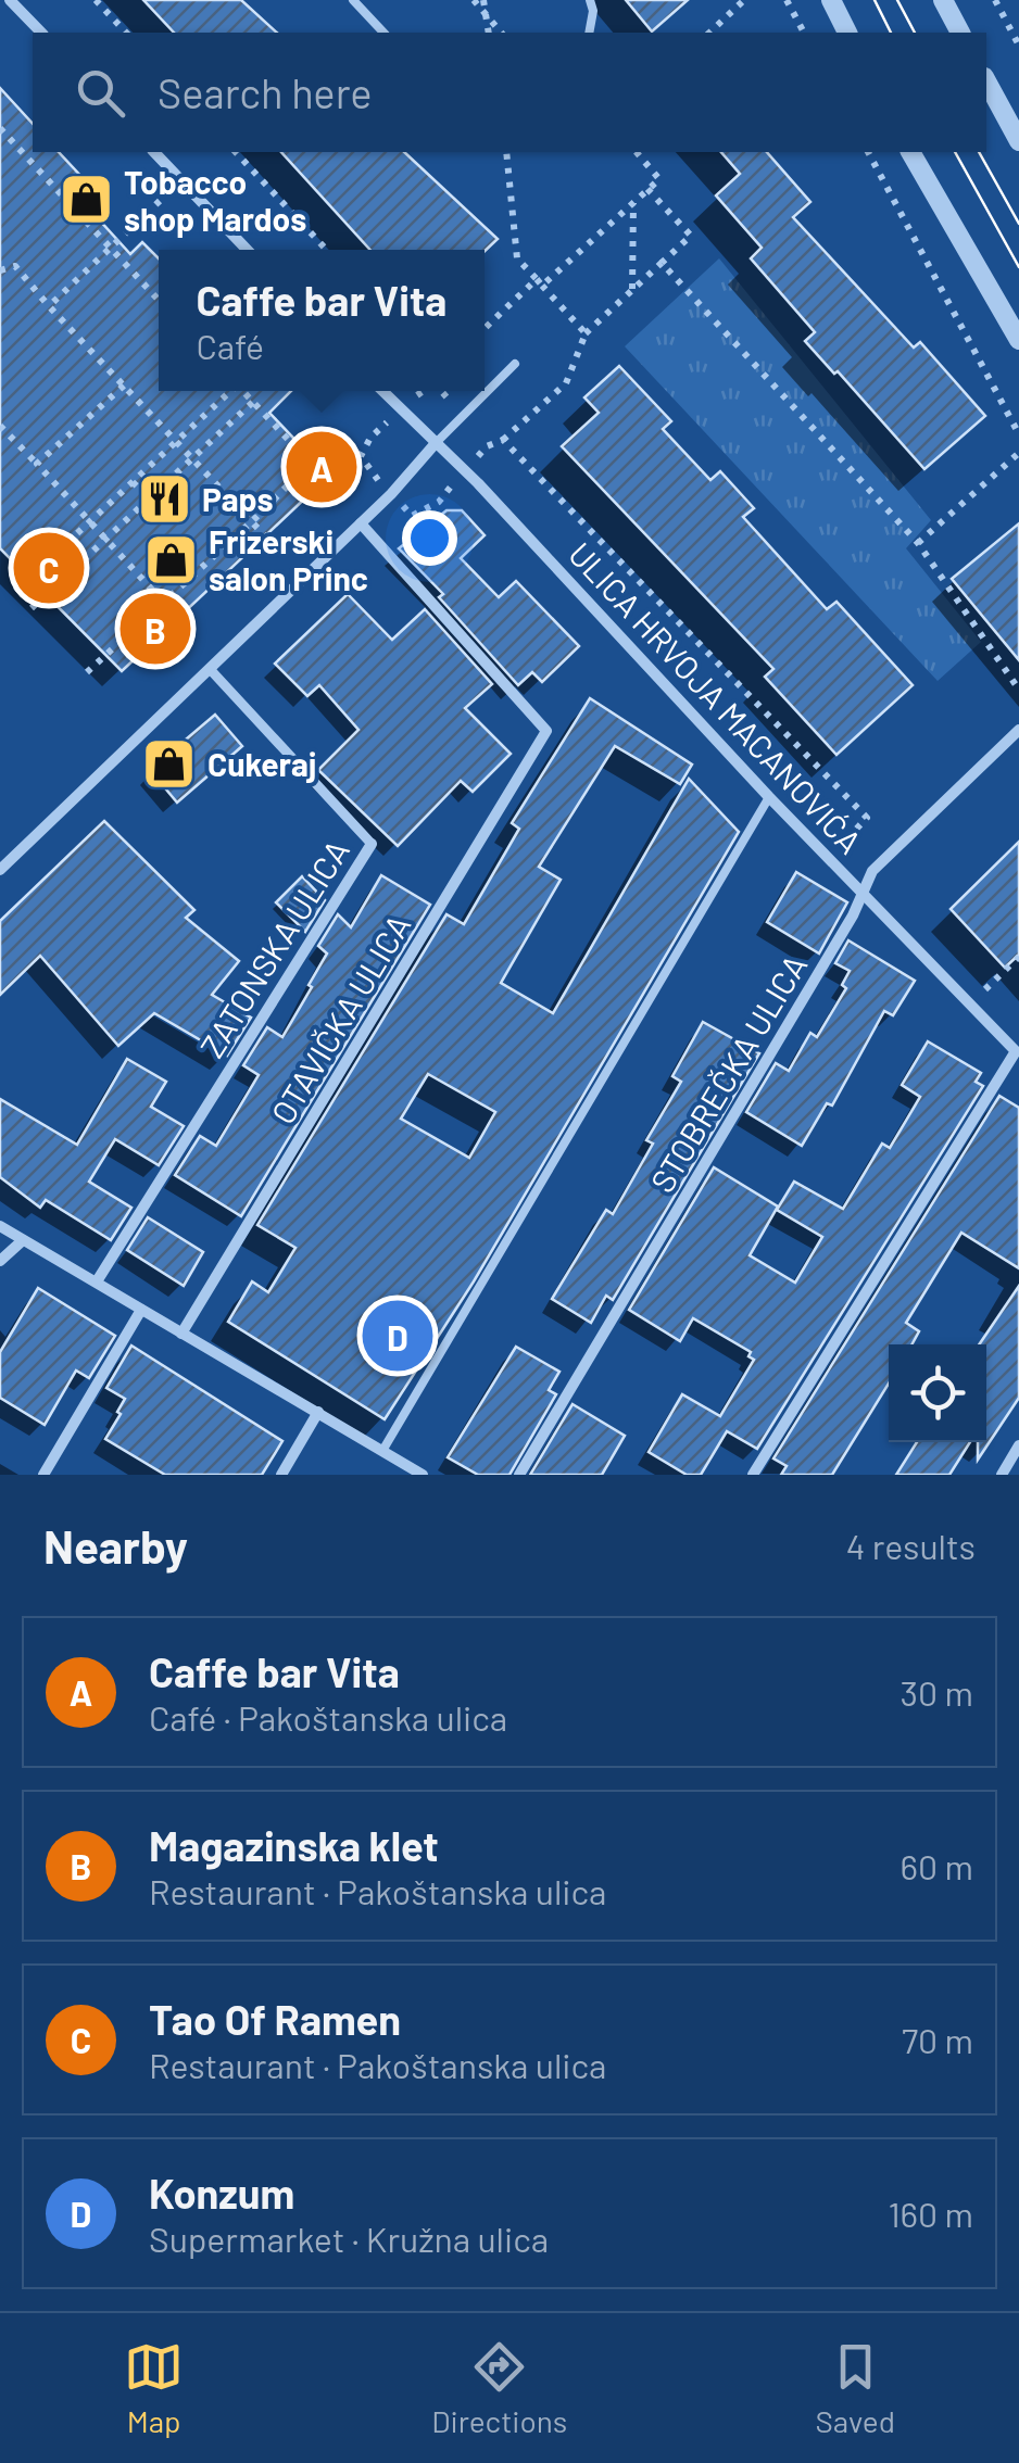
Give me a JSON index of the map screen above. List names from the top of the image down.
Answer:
{
  "streets": {
    "street": [
      "ULICA HRVOJA MACANOVIĆA",
      "ZATONSKA ULICA",
      "OTAVIČKA ULICA",
      "STOBREČKA ULICA"
    ]
  },
  "crossings": [
    ["ULICA HRVOJA MACANOVIĆA", "STOBREČKA ULICA"]
  ],
  "places": {
    "shop": ["Tobacco shop Mardos", "Frizerski salon Princ", "Cukeraj"],
    "restaurant": ["Paps"]
  },
  "page": {
    "search": "Search here",
    "popup": ["Caffe bar Vita", "Café"],
    "pins": [
      "A",
      "C",
      "B",
      "D"
    ],
    "heading": ["Nearby", "4 results"],
    "list": [
      {
        "mark": "A",
        "name": "Caffe bar Vita",
        "note": "Café · Pakoštanska ulica",
        "value": "30 m"
      },
      {
        "mark": "B",
        "name": "Magazinska klet",
        "note": "Restaurant · Pakoštanska ulica",
        "value": "60 m"
      },
      {
        "mark": "C",
        "name": "Tao Of Ramen",
        "note": "Restaurant · Pakoštanska ulica",
        "value": "70 m"
      },
      {
        "mark": "D",
        "name": "Konzum",
        "note": "Supermarket · Kružna ulica",
        "value": "160 m"
      }
    ],
    "nav": ["Map", "Directions", "Saved"]
  }
}
